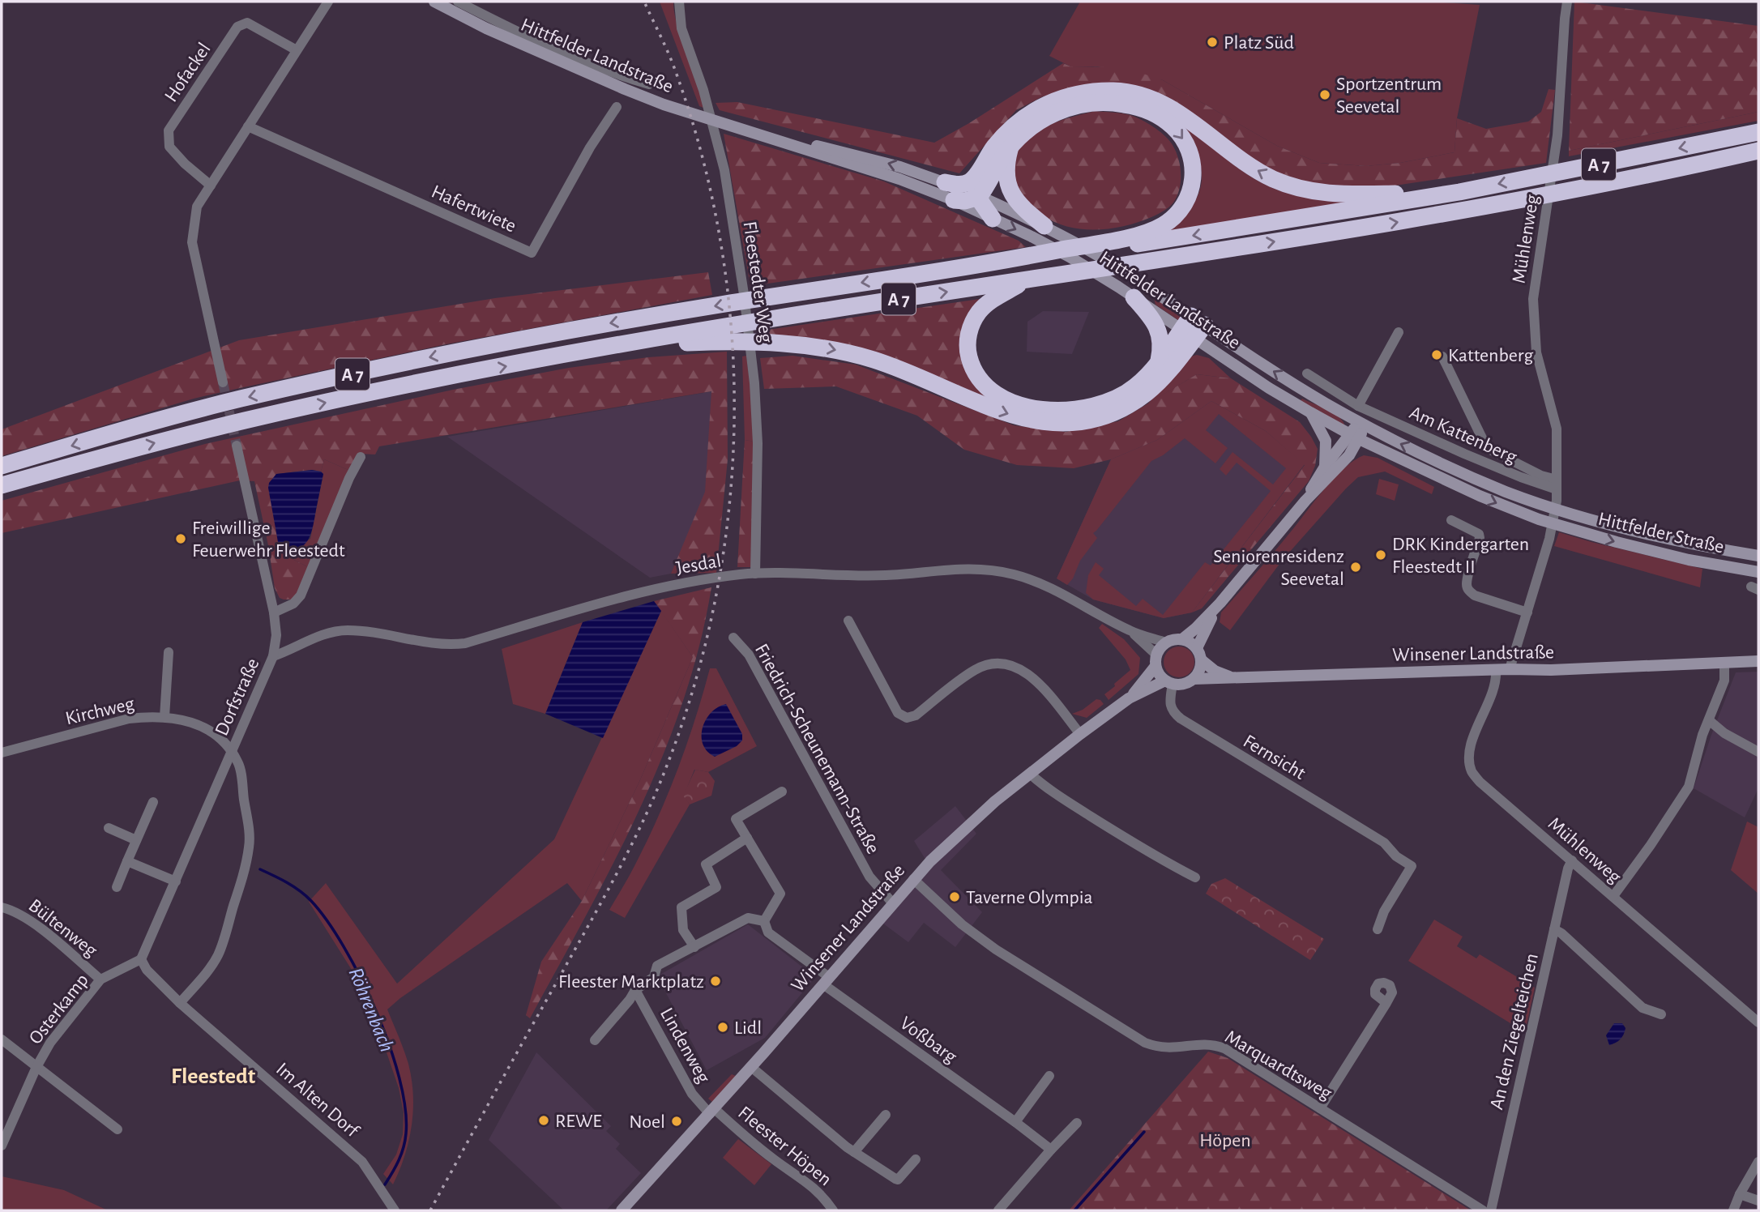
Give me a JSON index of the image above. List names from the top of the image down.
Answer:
{
  "streets": {
    "highway": ["A 7"],
    "main road": ["Hittfelder Landstraße", "Hittfelder Straße", "Winsener Landstraße"],
    "street": [
      "Hofackel",
      "Hafertwiete",
      "Mühlenweg",
      "Fleestedter Weg",
      "Am Kattenberg",
      "Jesdal",
      "Dorfstraße",
      "Kirchweg",
      "Friedrich-Scheunemann-Straße",
      "Fernsicht",
      "Bültenweg",
      "Osterkamp",
      "An den Ziegelteichen",
      "Voßbarg",
      "Lindenweg",
      "Marquardtsweg",
      "Im Alten Dorf",
      "Fleester Höpen"
    ]
  },
  "crossings": [
    ["Hittfelder Landstraße", "Mühlenweg"],
    ["Hittfelder Landstraße", "Hittfelder Straße"],
    ["Mühlenweg", "Am Kattenberg"],
    ["Mühlenweg", "Hittfelder Straße"],
    ["Mühlenweg", "Winsener Landstraße"],
    ["Mühlenweg", "An den Ziegelteichen"],
    ["Fleestedter Weg", "Jesdal"],
    ["Jesdal", "Winsener Landstraße"],
    ["Jesdal", "Dorfstraße"],
    ["Jesdal", "Fernsicht"],
    ["Winsener Landstraße", "Friedrich-Scheunemann-Straße"],
    ["Winsener Landstraße", "Fernsicht"],
    ["Winsener Landstraße", "Voßbarg"],
    ["Winsener Landstraße", "Lindenweg"],
    ["Winsener Landstraße", "Marquardtsweg"],
    ["Winsener Landstraße", "Fleester Höpen"],
    ["Dorfstraße", "Kirchweg"],
    ["Dorfstraße", "Osterkamp"],
    ["Dorfstraße", "Im Alten Dorf"],
    ["Bültenweg", "Osterkamp"],
    ["Osterkamp", "Im Alten Dorf"],
    ["Lindenweg", "Fleester Höpen"]
  ],
  "districts": ["Fleestedt"],
  "water": ["Röhrenbach"],
  "parks": ["Höpen"],
  "places": [
    "Platz Süd",
    "Sportzentrum Seevetal",
    "Kattenberg",
    "Freiwillige Feuerwehr Fleestedt",
    "DRK Kindergarten Fleestedt II",
    "Seniorenresidenz Seevetal",
    "Taverne Olympia",
    "Fleester Marktplatz",
    "Lidl",
    "REWE",
    "Noel"
  ]
}
